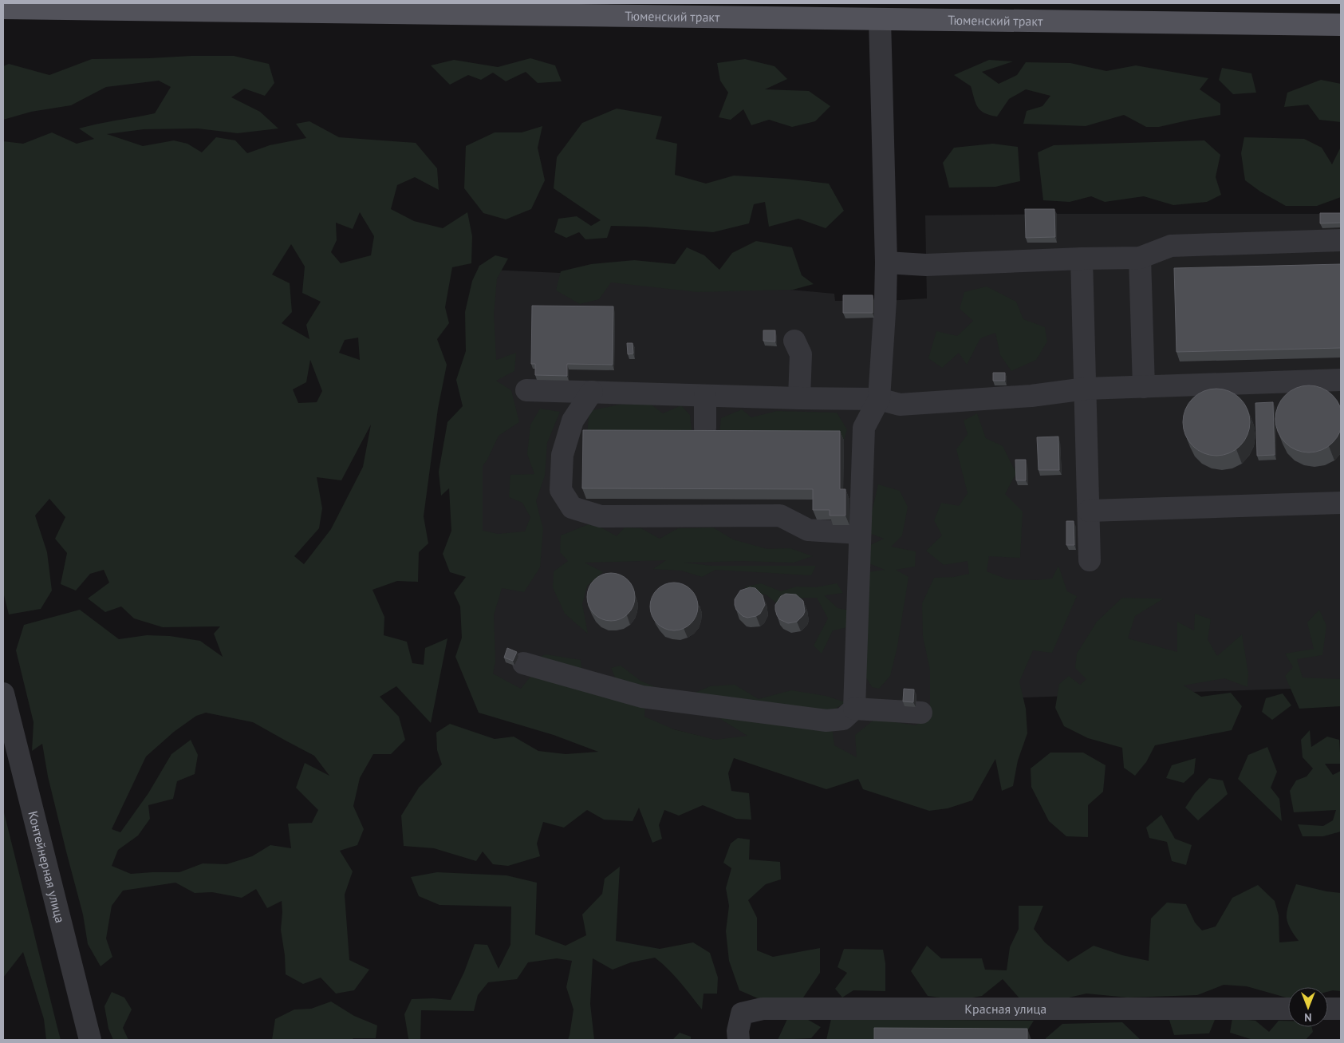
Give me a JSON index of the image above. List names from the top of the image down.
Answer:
{
  "streets": {
    "main road": ["Тюменский тракт"],
    "street": ["Контейнерная улица", "Красная улица"]
  },
  "north": "bottom"
}
